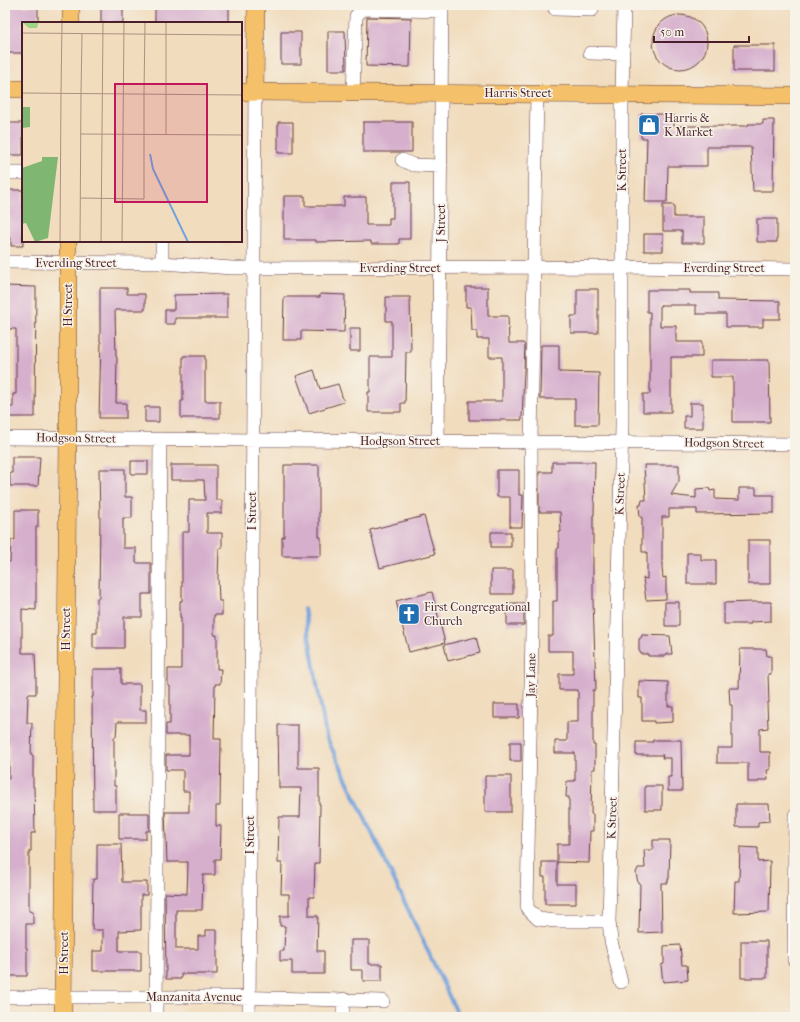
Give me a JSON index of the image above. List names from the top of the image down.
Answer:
{
  "streets": {
    "main road": ["Harris Street", "H Street", "I Street"],
    "street": [
      "K Street",
      "J Street",
      "Everding Street",
      "Hodgson Street",
      "Jay Lane",
      "Manzanita Avenue"
    ]
  },
  "crossings": [
    ["Harris Street", "K Street"],
    ["Harris Street", "J Street"],
    ["Harris Street", "I Street"],
    ["Harris Street", "Jay Lane"],
    ["K Street", "Everding Street"],
    ["K Street", "Hodgson Street"],
    ["K Street", "Jay Lane"],
    ["J Street", "Everding Street"],
    ["J Street", "Hodgson Street"],
    ["Everding Street", "H Street"],
    ["Everding Street", "I Street"],
    ["Everding Street", "Jay Lane"],
    ["H Street", "Hodgson Street"],
    ["H Street", "Manzanita Avenue"],
    ["Hodgson Street", "I Street"],
    ["Hodgson Street", "Jay Lane"],
    ["I Street", "Manzanita Avenue"]
  ],
  "places": {
    "shop": ["Harris & K Market"],
    "church": ["First Congregational Church"]
  },
  "scale_bar": "50 m"
}
